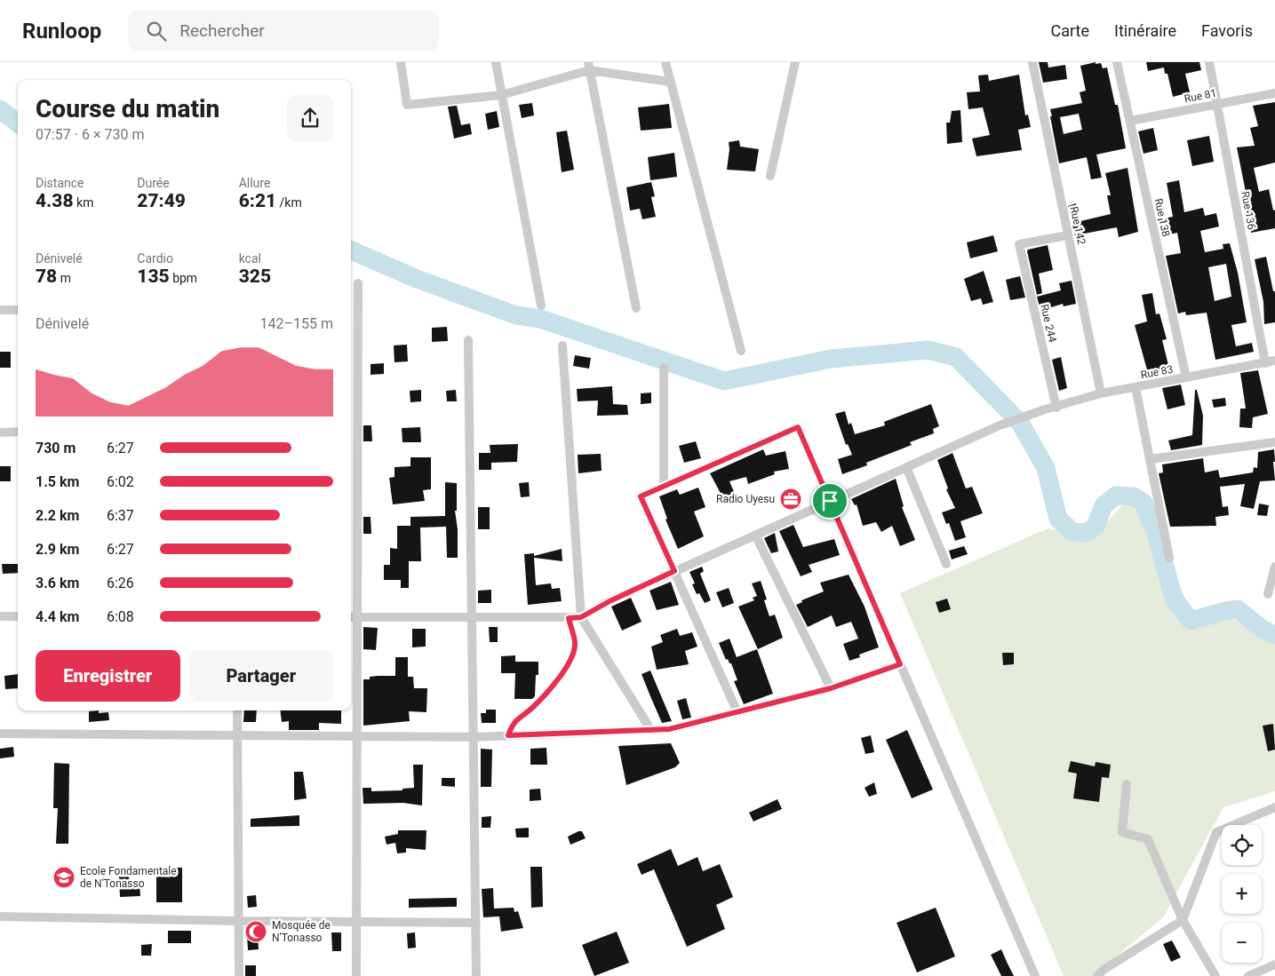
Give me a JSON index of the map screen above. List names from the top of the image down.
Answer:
{
  "streets": {
    "street": [
      "Rue 81",
      "Rue 136",
      "Rue 138",
      "Rue 142",
      "Rue 244",
      "Rue 83"
    ]
  },
  "crossings": [
    ["Rue 81", "Rue 136"],
    ["Rue 81", "Rue 138"],
    ["Rue 136", "Rue 83"],
    ["Rue 138", "Rue 83"],
    ["Rue 142", "Rue 244"],
    ["Rue 142", "Rue 83"],
    ["Rue 244", "Rue 83"]
  ],
  "places": {
    "office": ["Radio Uyesu"],
    "school or university": ["Ecole Fondamentale de N'Tonasso"],
    "mosque": ["Mosquée de N'Tonasso"]
  },
  "page": {
    "header": "Runloop",
    "search": "Rechercher",
    "nav": ["Carte", "Itinéraire", "Favoris"],
    "heading": ["Course du matin", "07:57 · 6 × 730 m"],
    "stats": [
      ["Distance", "4.38 km"],
      ["Durée", "27:49"],
      ["Allure", "6:21 /km"],
      ["Dénivelé", "78 m"],
      ["Cardio", "135 bpm"],
      ["kcal", "325"]
    ],
    "chart": ["Dénivelé", "142–155 m"],
    "list": [
      {
        "name": "730 m",
        "note": "6:27"
      },
      {
        "name": "1.5 km",
        "note": "6:02"
      },
      {
        "name": "2.2 km",
        "note": "6:37"
      },
      {
        "name": "2.9 km",
        "note": "6:27"
      },
      {
        "name": "3.6 km",
        "note": "6:26"
      },
      {
        "name": "4.4 km",
        "note": "6:08"
      }
    ],
    "buttons": ["Enregistrer", "Partager"],
    "map_buttons": ["+", "−"]
  }
}
